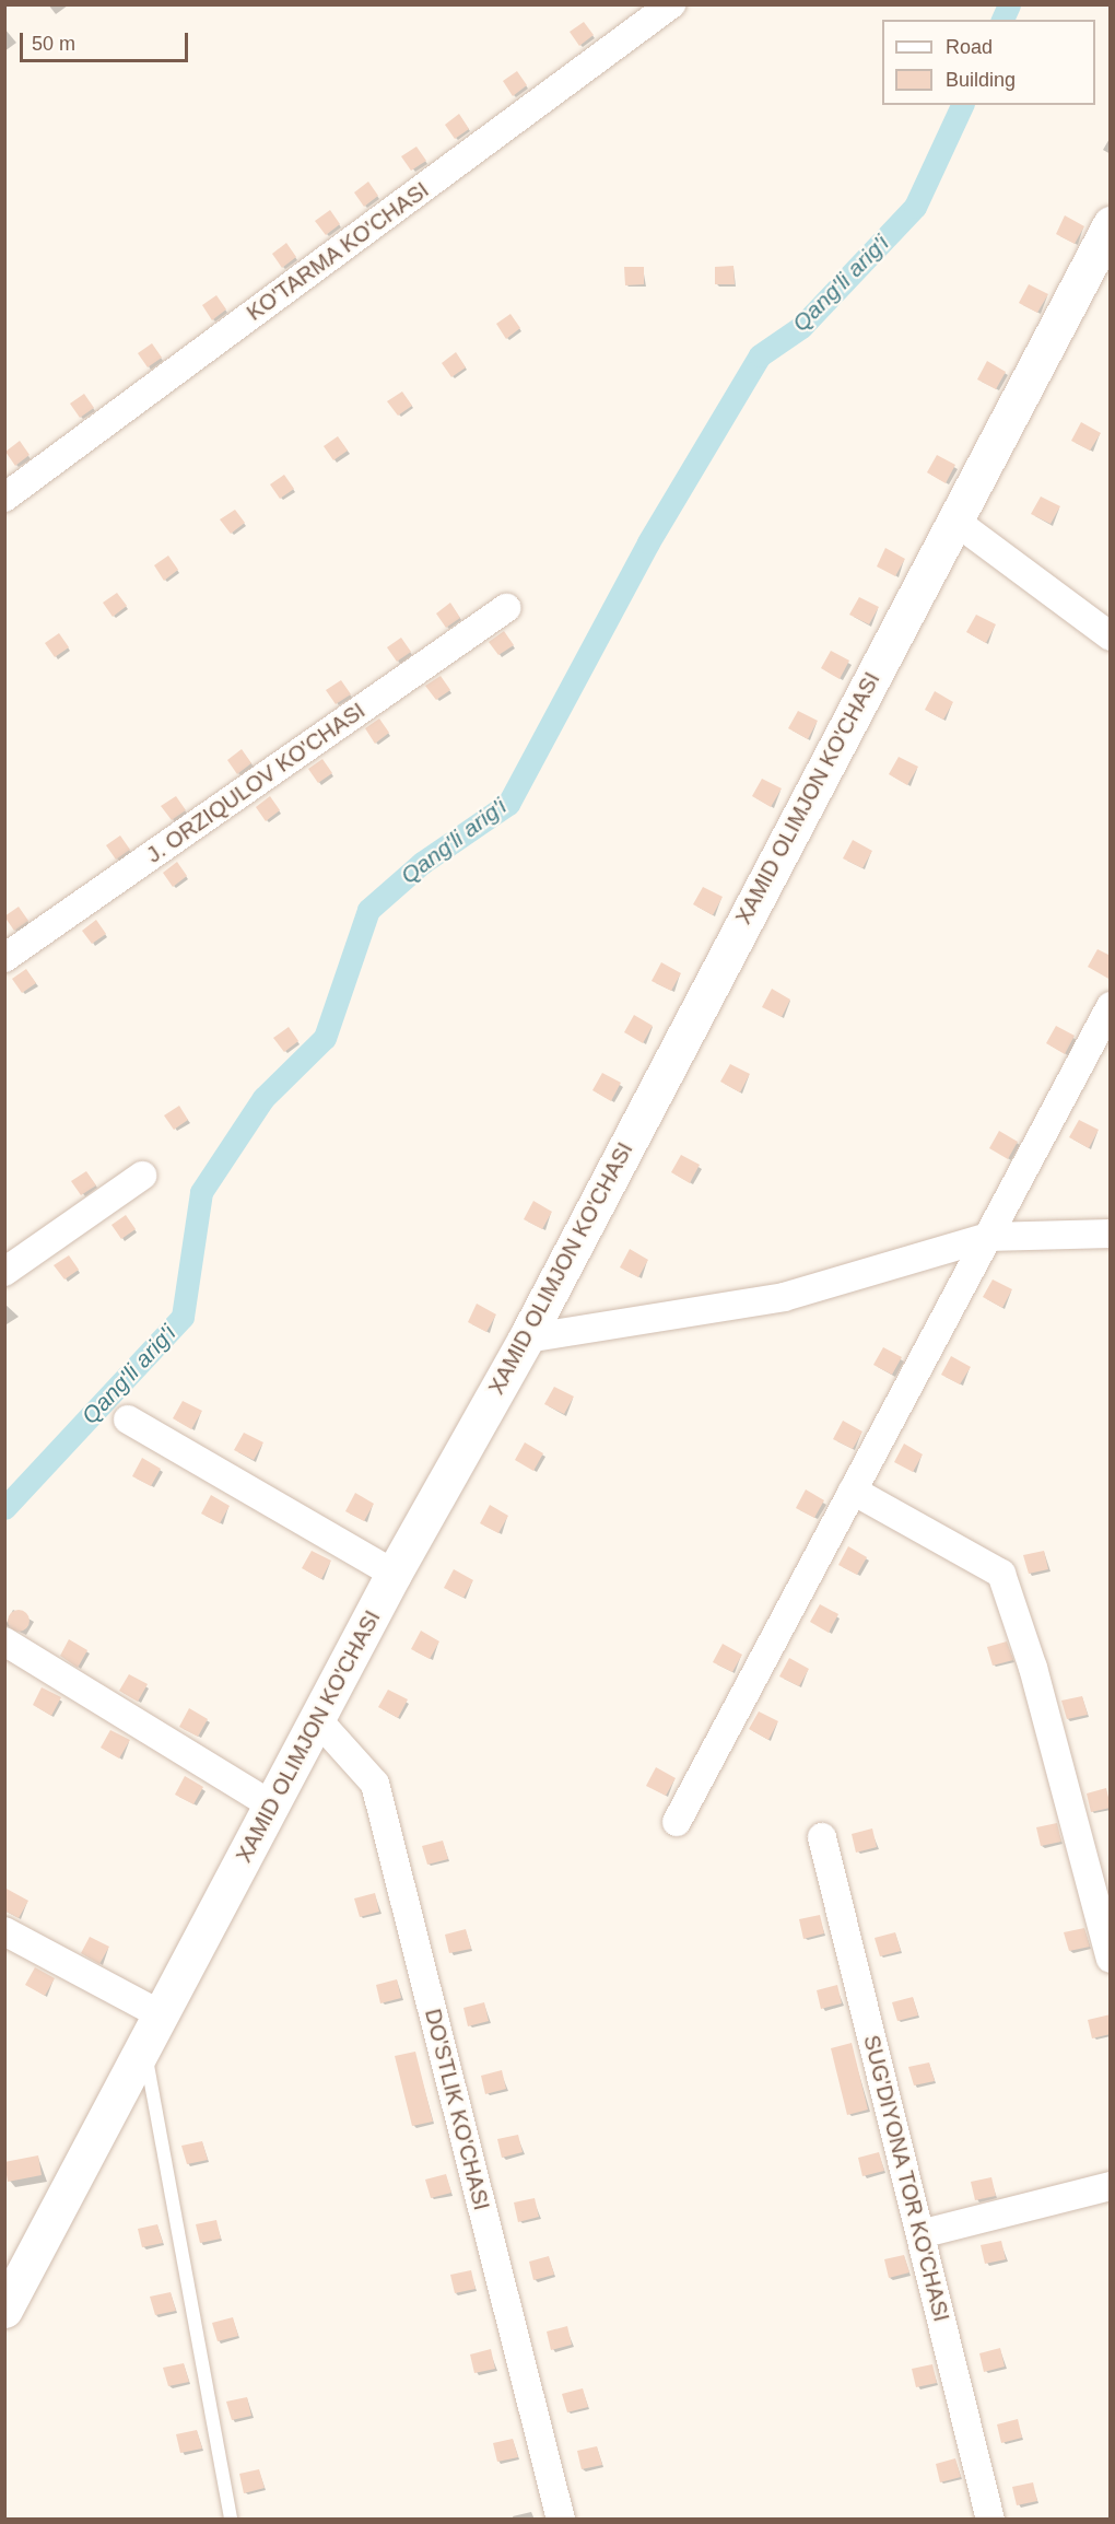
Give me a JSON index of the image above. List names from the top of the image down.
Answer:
{
  "streets": {
    "main road": ["XAMID OLIMJON KO'CHASI"],
    "street": [
      "KO'TARMA KO'CHASI",
      "J. ORZIQULOV KO'CHASI",
      "DO'STLIK KO'CHASI",
      "SUG'DIYONA TOR KO'CHASI"
    ]
  },
  "crossings": [
    ["XAMID OLIMJON KO'CHASI", "DO'STLIK KO'CHASI"]
  ],
  "water": ["Qang'li arig'i"],
  "legend": ["Road", "Building"],
  "scale_bar": "50 m"
}
